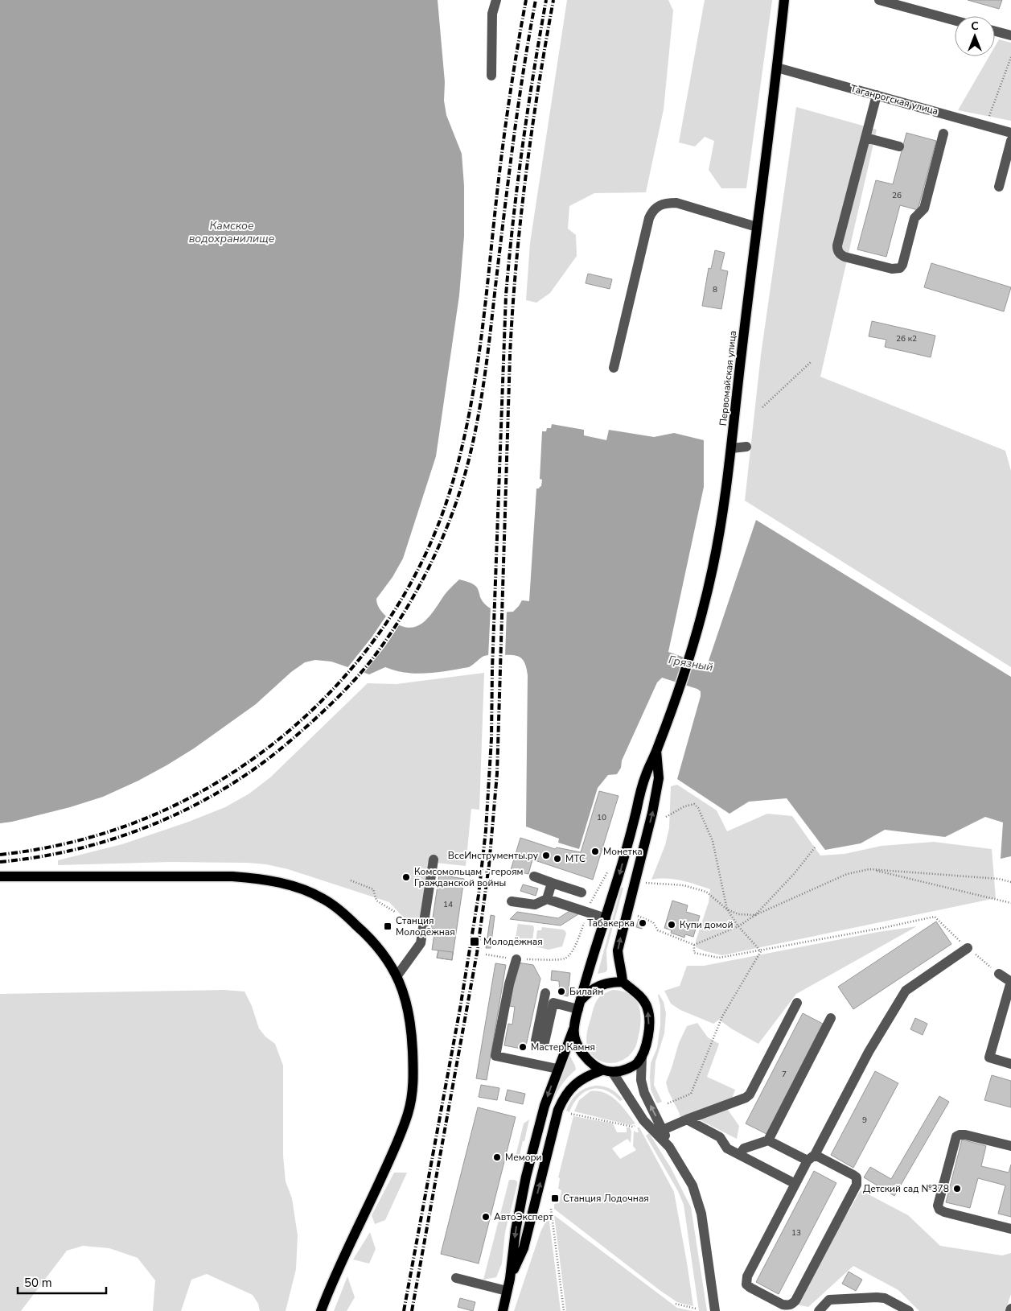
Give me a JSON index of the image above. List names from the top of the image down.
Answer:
{
  "streets": {
    "main road": ["Первомайская улица"],
    "street": ["Таганрогская улица"]
  },
  "crossings": [
    ["Таганрогская улица", "Первомайская улица"]
  ],
  "water": ["Камское водохранилище", "Грязный"],
  "places": {
    "other": [
      "Монетка",
      "ВсеИнструменты.ру",
      "МТС",
      "Комсомольцам - героям Гражданской войны",
      "Табакерка",
      "Купи домой",
      "Билайн",
      "Мастер Камня",
      "Мемори",
      "Детский сад №378",
      "АвтоЭксперт"
    ],
    "transit": ["Станция Молодёжная", "Молодёжная", "Станция Лодочная"]
  },
  "house_numbers": [
    "26",
    "8",
    "26 к2",
    "10",
    "14",
    "7",
    "9",
    "13"
  ],
  "scale_bar": "50 m",
  "north": "top"
}
